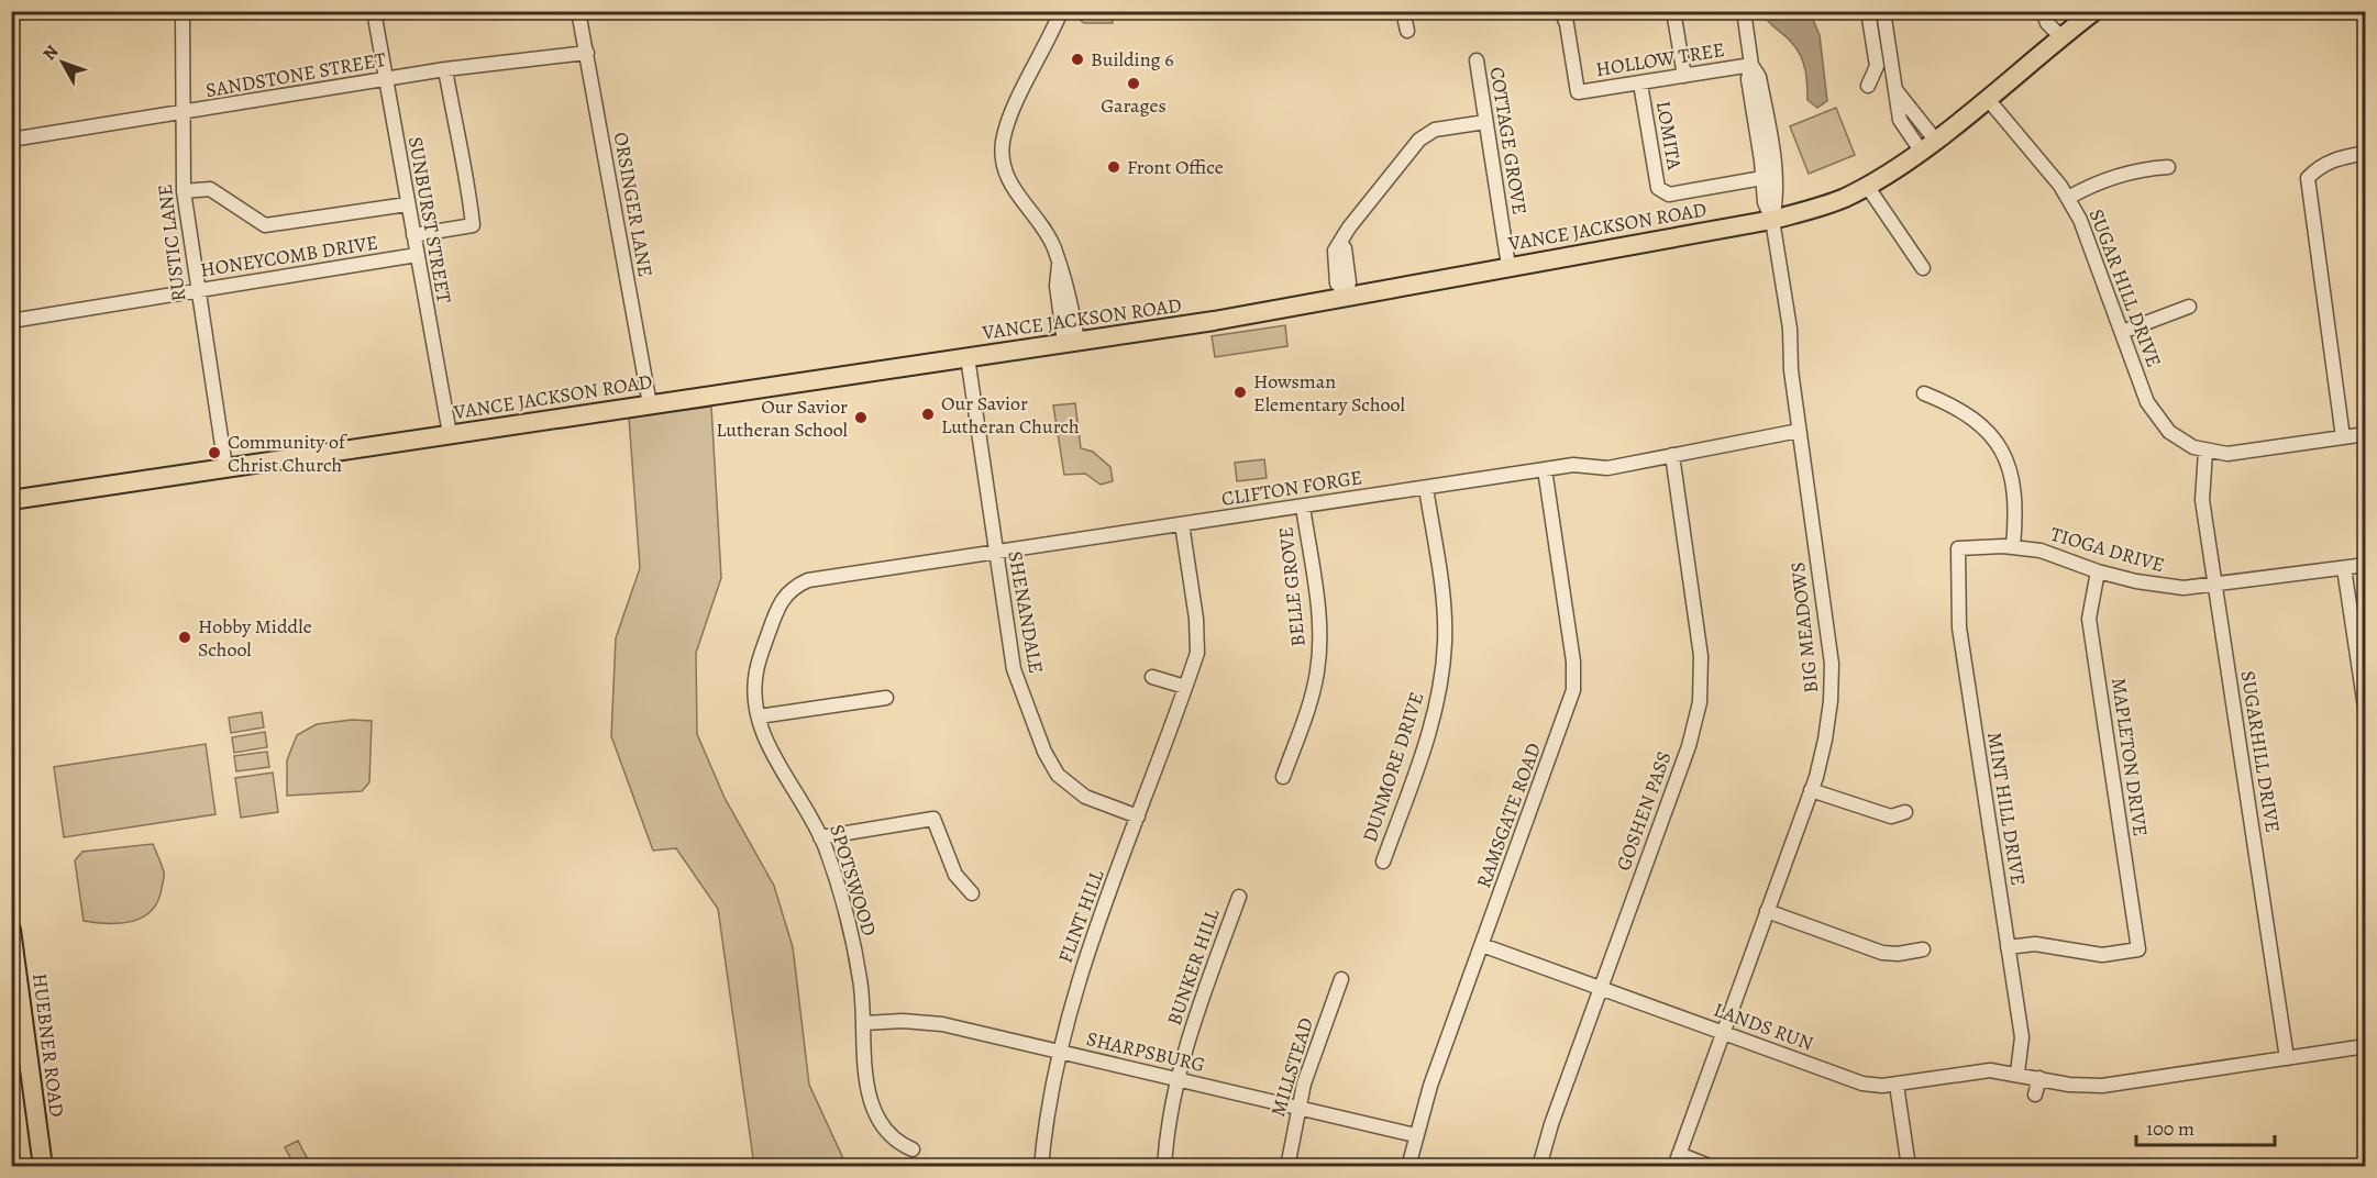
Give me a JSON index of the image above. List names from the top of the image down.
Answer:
{
  "streets": {
    "main road": ["VANCE JACKSON ROAD", "HUEBNER ROAD"],
    "street": [
      "HOLLOW TREE",
      "SANDSTONE STREET",
      "LOMITA",
      "COTTAGE GROVE",
      "ORSINGER LANE",
      "SUNBURST STREET",
      "RUSTIC LANE",
      "HONEYCOMB DRIVE",
      "SUGAR HILL DRIVE",
      "CLIFTON FORGE",
      "TIOGA DRIVE",
      "BELLE GROVE",
      "SHENANDALE",
      "BIG MEADOWS",
      "SUGARHILL DRIVE",
      "MAPLETON DRIVE",
      "DUNMORE DRIVE",
      "MINT HILL DRIVE",
      "GOSHEN PASS",
      "RAMSGATE ROAD",
      "SPOTSWOOD",
      "FLINT HILL",
      "BUNKER HILL",
      "LANDS RUN",
      "SHARPSBURG",
      "MILLSTEAD"
    ]
  },
  "crossings": [
    ["HOLLOW TREE", "LOMITA"],
    ["HOLLOW TREE", "BIG MEADOWS"],
    ["SANDSTONE STREET", "ORSINGER LANE"],
    ["SANDSTONE STREET", "SUNBURST STREET"],
    ["SANDSTONE STREET", "RUSTIC LANE"],
    ["LOMITA", "BIG MEADOWS"],
    ["COTTAGE GROVE", "VANCE JACKSON ROAD"],
    ["ORSINGER LANE", "VANCE JACKSON ROAD"],
    ["SUNBURST STREET", "VANCE JACKSON ROAD"],
    ["SUNBURST STREET", "HONEYCOMB DRIVE"],
    ["VANCE JACKSON ROAD", "RUSTIC LANE"],
    ["VANCE JACKSON ROAD", "SUGAR HILL DRIVE"],
    ["VANCE JACKSON ROAD", "SHENANDALE"],
    ["VANCE JACKSON ROAD", "BIG MEADOWS"],
    ["RUSTIC LANE", "HONEYCOMB DRIVE"],
    ["SUGAR HILL DRIVE", "SUGARHILL DRIVE"],
    ["CLIFTON FORGE", "BELLE GROVE"],
    ["CLIFTON FORGE", "SHENANDALE"],
    ["CLIFTON FORGE", "BIG MEADOWS"],
    ["CLIFTON FORGE", "DUNMORE DRIVE"],
    ["CLIFTON FORGE", "GOSHEN PASS"],
    ["CLIFTON FORGE", "RAMSGATE ROAD"],
    ["CLIFTON FORGE", "SPOTSWOOD"],
    ["CLIFTON FORGE", "FLINT HILL"],
    ["TIOGA DRIVE", "SUGARHILL DRIVE"],
    ["TIOGA DRIVE", "MAPLETON DRIVE"],
    ["TIOGA DRIVE", "MINT HILL DRIVE"],
    ["SHENANDALE", "FLINT HILL"],
    ["BIG MEADOWS", "LANDS RUN"],
    ["SUGARHILL DRIVE", "LANDS RUN"],
    ["MAPLETON DRIVE", "MINT HILL DRIVE"],
    ["MINT HILL DRIVE", "LANDS RUN"],
    ["GOSHEN PASS", "LANDS RUN"],
    ["RAMSGATE ROAD", "LANDS RUN"],
    ["RAMSGATE ROAD", "SHARPSBURG"],
    ["SPOTSWOOD", "SHARPSBURG"],
    ["FLINT HILL", "SHARPSBURG"],
    ["BUNKER HILL", "SHARPSBURG"],
    ["SHARPSBURG", "MILLSTEAD"]
  ],
  "places": [
    "Building 6",
    "Garages",
    "Front Office",
    "Howsman Elementary School",
    "Our Savior Lutheran Church",
    "Our Savior Lutheran School",
    "Community of Christ Church",
    "Hobby Middle School"
  ],
  "scale_bar": "100 m",
  "north": "top left"
}
